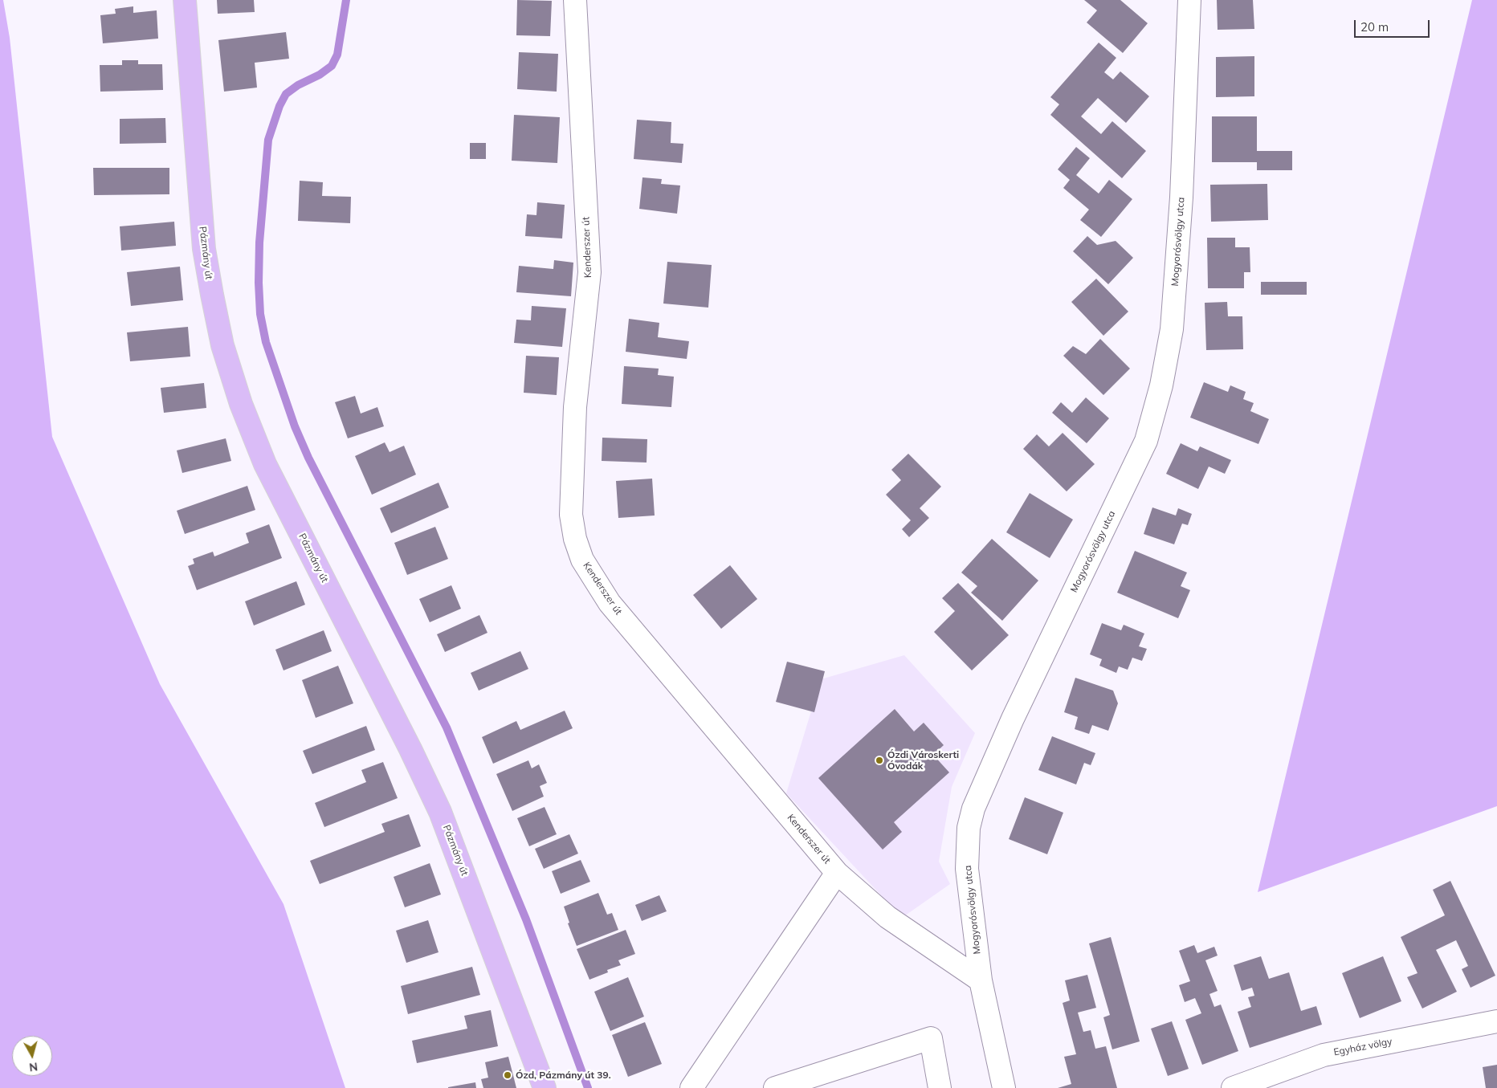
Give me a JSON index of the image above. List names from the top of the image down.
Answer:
{
  "streets": {
    "main road": ["Pázmány út"],
    "street": ["Mogyorósvölgy utca", "Kenderszer út", "Egyház völgy"]
  },
  "crossings": [
    ["Mogyorósvölgy utca", "Kenderszer út"]
  ],
  "places": ["Ózdi Városkerti Óvodák", "Ózd, Pázmány út 39."],
  "scale_bar": "20 m",
  "north": "bottom"
}
